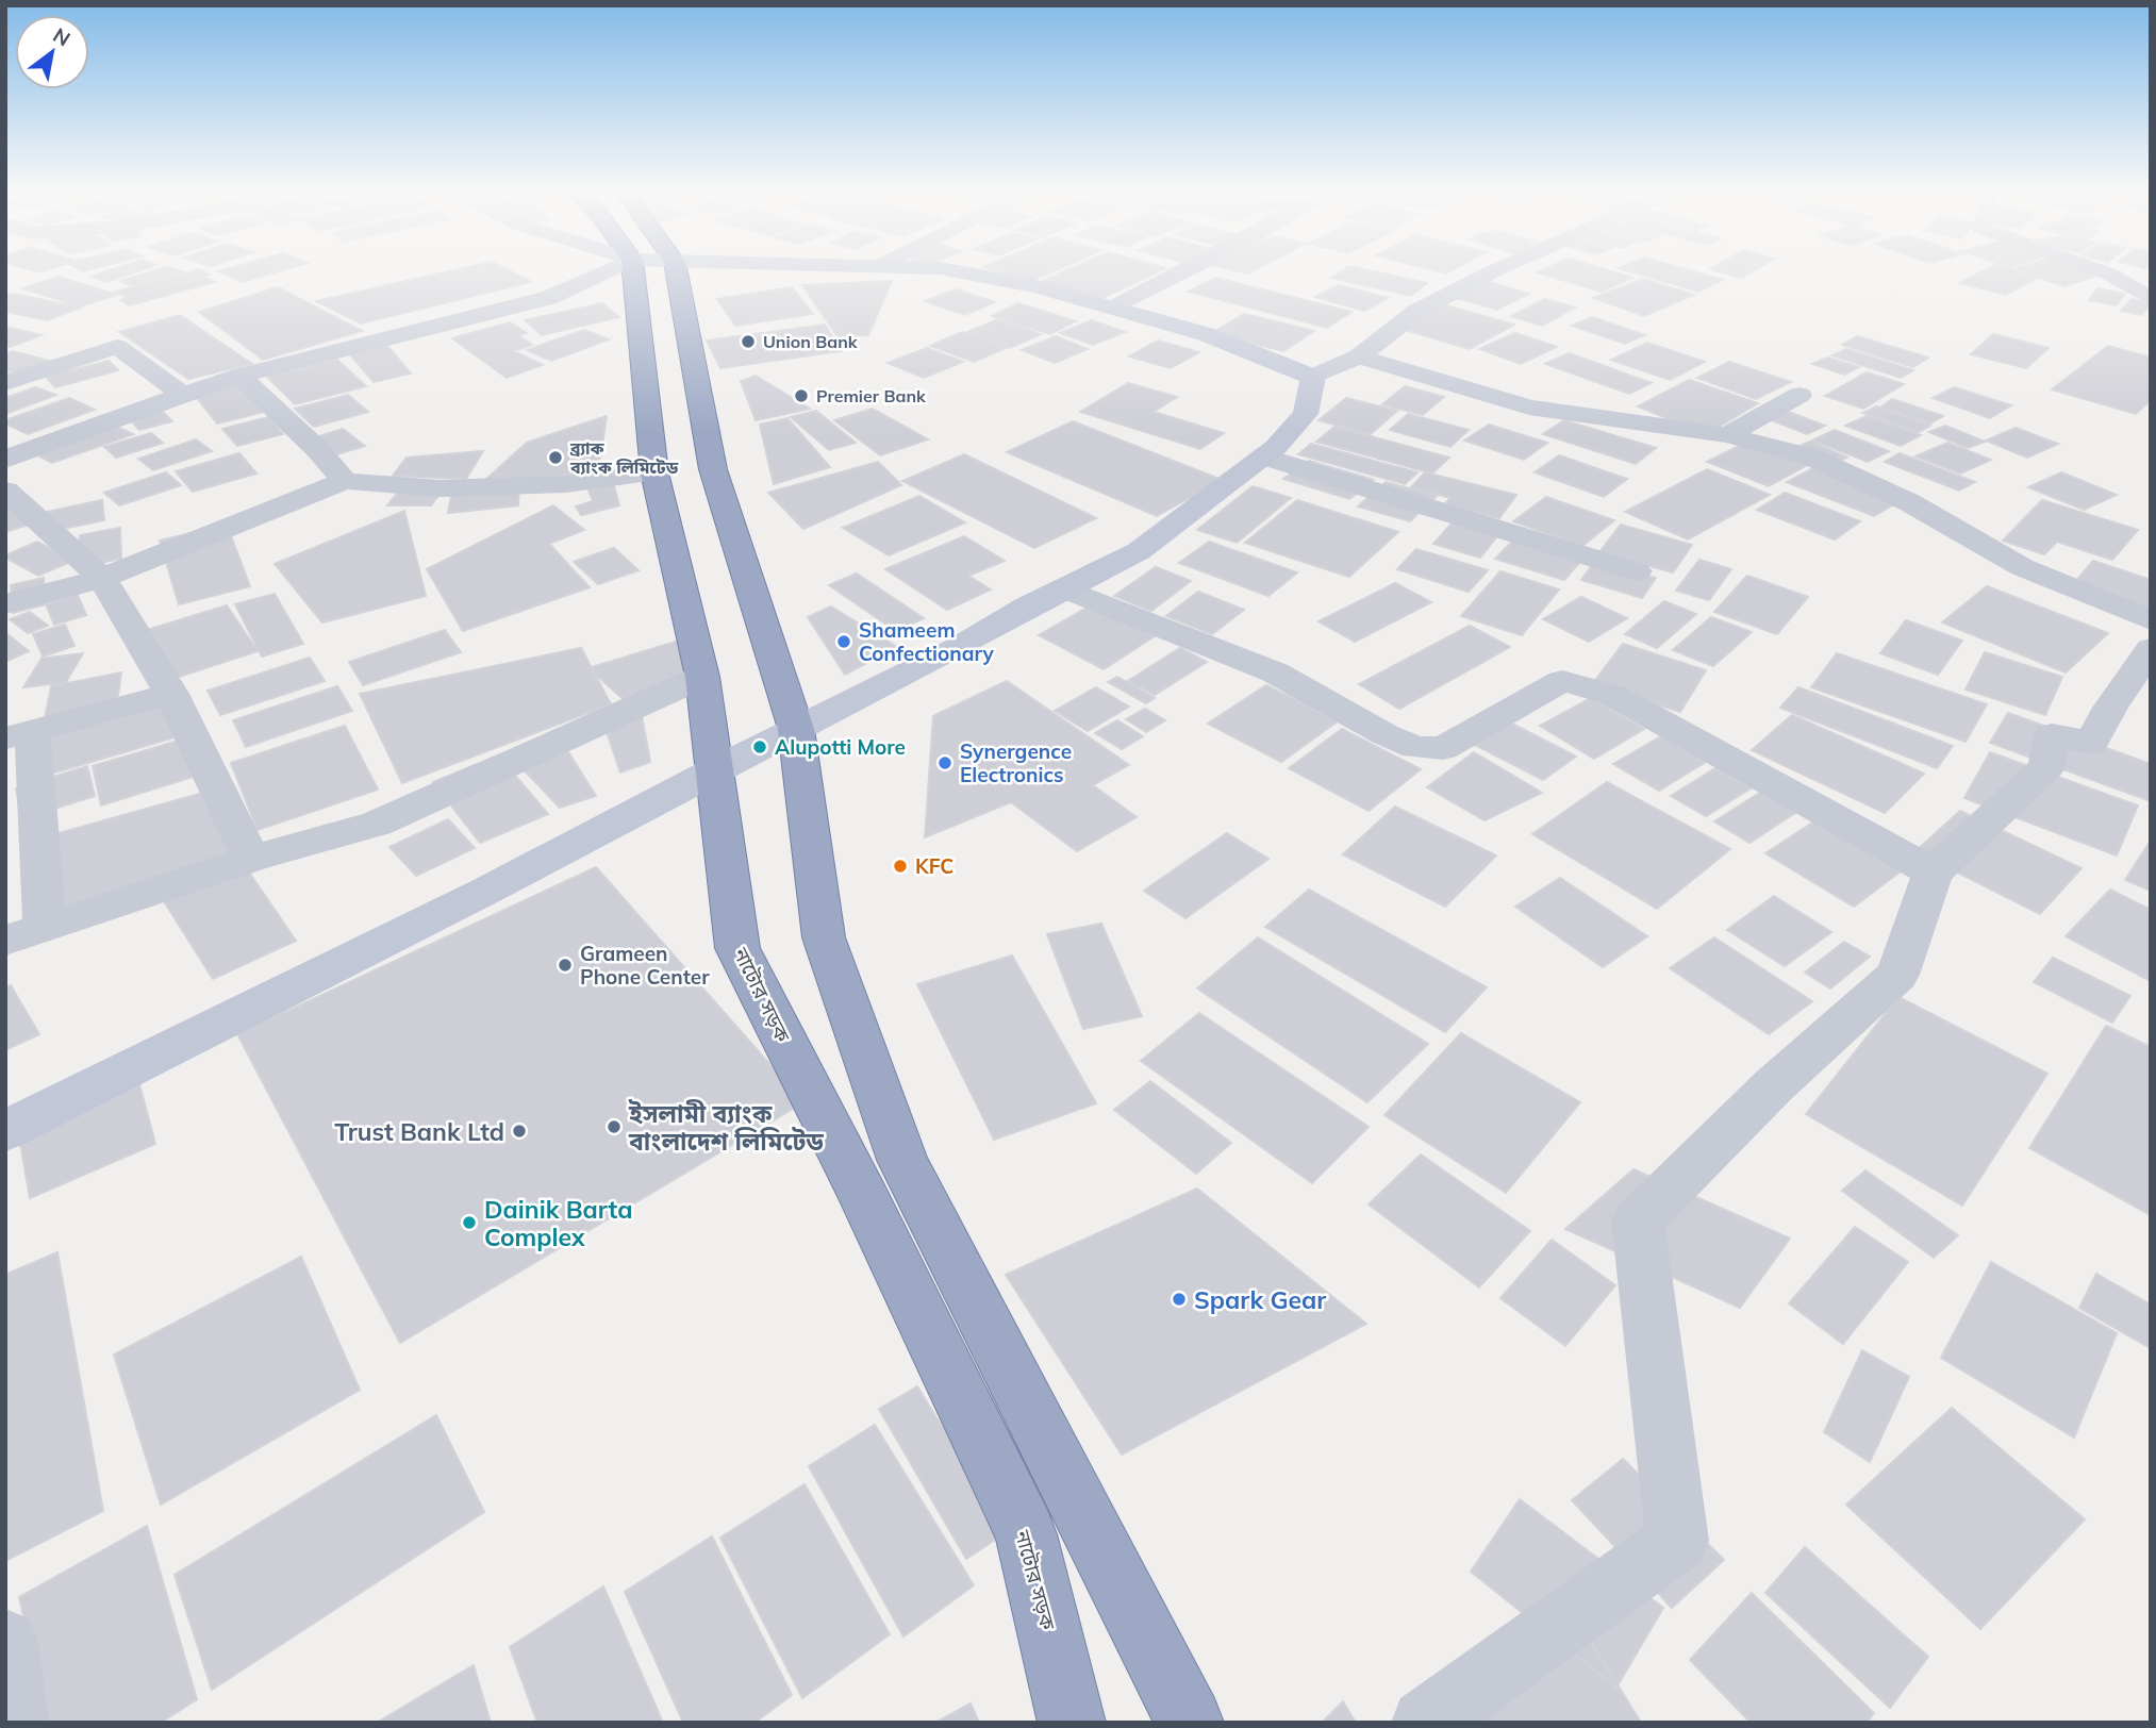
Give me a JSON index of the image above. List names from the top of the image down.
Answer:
{
  "streets": {
    "highway": ["নাটোর সড়ক"]
  },
  "places": [
    "Union Bank",
    "Premier Bank",
    "ব্র্যাক ব্যাংক লিমিটেড",
    "Shameem Confectionary",
    "Alupotti More",
    "Synergence Electronics",
    "KFC",
    "Grameen Phone Center",
    "ইসলামী ব্যাংক বাংলাদেশ লিমিটেড",
    "Trust Bank Ltd",
    "Dainik Barta Complex",
    "Spark Gear"
  ],
  "north": "top right"
}
